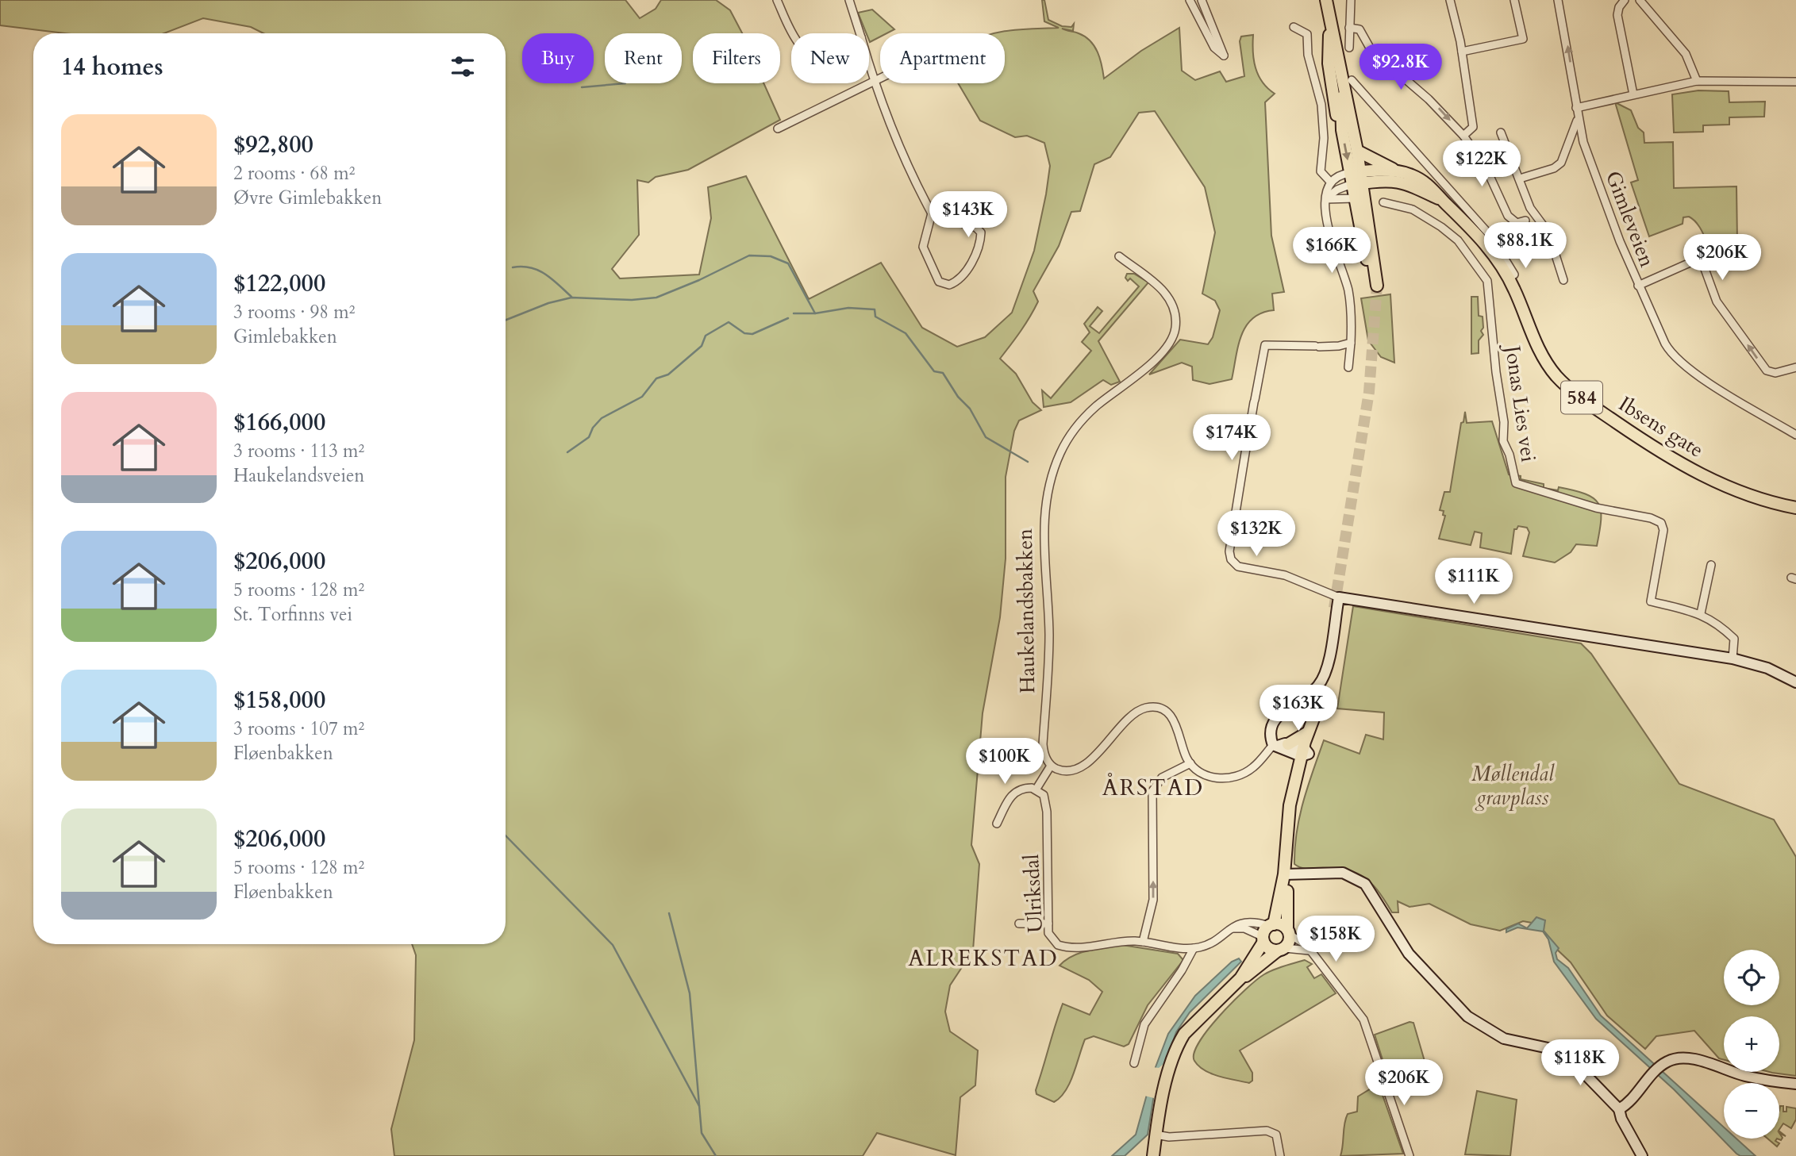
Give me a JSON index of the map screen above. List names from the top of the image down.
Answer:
{
  "streets": {
    "main road": ["584", "Ibsens gate"],
    "street": [
      "Gimleveien",
      "Jonas Lies vei",
      "Haukelandsbakken",
      "Ulriksdal"
    ]
  },
  "crossings": [
    ["584", "Ibsens gate"]
  ],
  "districts": ["ÅRSTAD", "ALREKSTAD"],
  "parks": ["Møllendal gravplass"],
  "page": {
    "chip": [
      "Buy",
      "Rent",
      "Filters",
      "New",
      "Apartment"
    ],
    "heading": "14 homes",
    "price": [
      "$92.8K",
      "$122K",
      "$143K",
      "$88.1K",
      "$166K",
      "$206K",
      "$174K",
      "$132K",
      "$111K",
      "$163K",
      "$100K",
      "$158K",
      "$118K",
      "$206K"
    ],
    "list": [
      {
        "name": "$92,800",
        "note": "2 rooms · 68 m² · Øvre Gimlebakken"
      },
      {
        "name": "$122,000",
        "note": "3 rooms · 98 m² · Gimlebakken"
      },
      {
        "name": "$166,000",
        "note": "3 rooms · 113 m² · Haukelandsveien"
      },
      {
        "name": "$206,000",
        "note": "5 rooms · 128 m² · St. Torfinns vei"
      },
      {
        "name": "$158,000",
        "note": "3 rooms · 107 m² · Fløenbakken"
      },
      {
        "name": "$206,000",
        "note": "5 rooms · 128 m² · Fløenbakken"
      }
    ],
    "map_buttons": ["+", "−"]
  }
}
